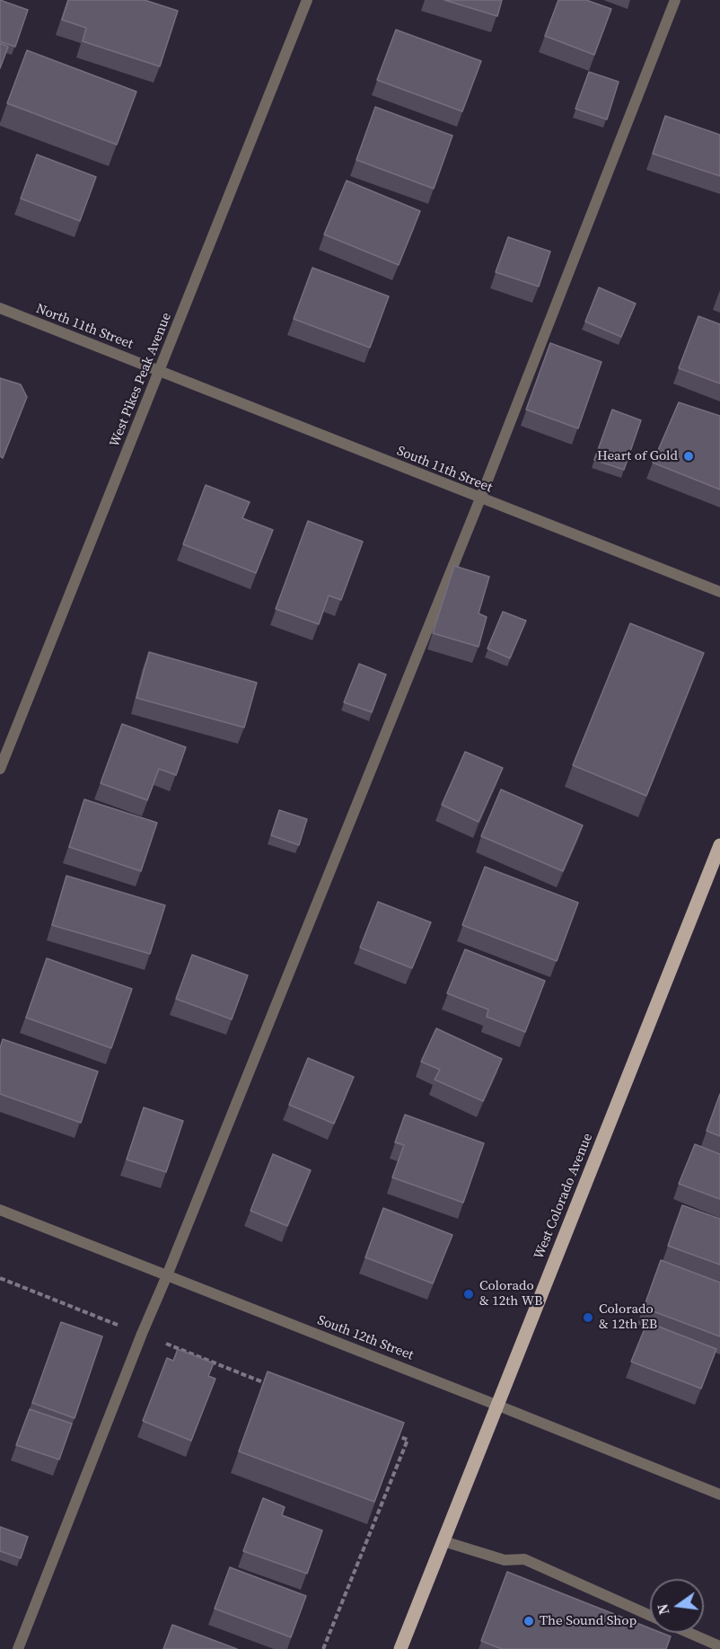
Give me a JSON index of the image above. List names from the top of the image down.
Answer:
{
  "streets": {
    "main road": ["West Colorado Avenue"],
    "street": [
      "North 11th Street",
      "West Pikes Peak Avenue",
      "South 11th Street",
      "South 12th Street"
    ]
  },
  "crossings": [
    ["North 11th Street", "West Pikes Peak Avenue"],
    ["North 11th Street", "South 11th Street"],
    ["West Pikes Peak Avenue", "South 11th Street"],
    ["West Colorado Avenue", "South 12th Street"]
  ],
  "places": [
    "Heart of Gold",
    "Colorado & 12th WB",
    "Colorado & 12th EB",
    "The Sound Shop"
  ],
  "north": "left"
}
